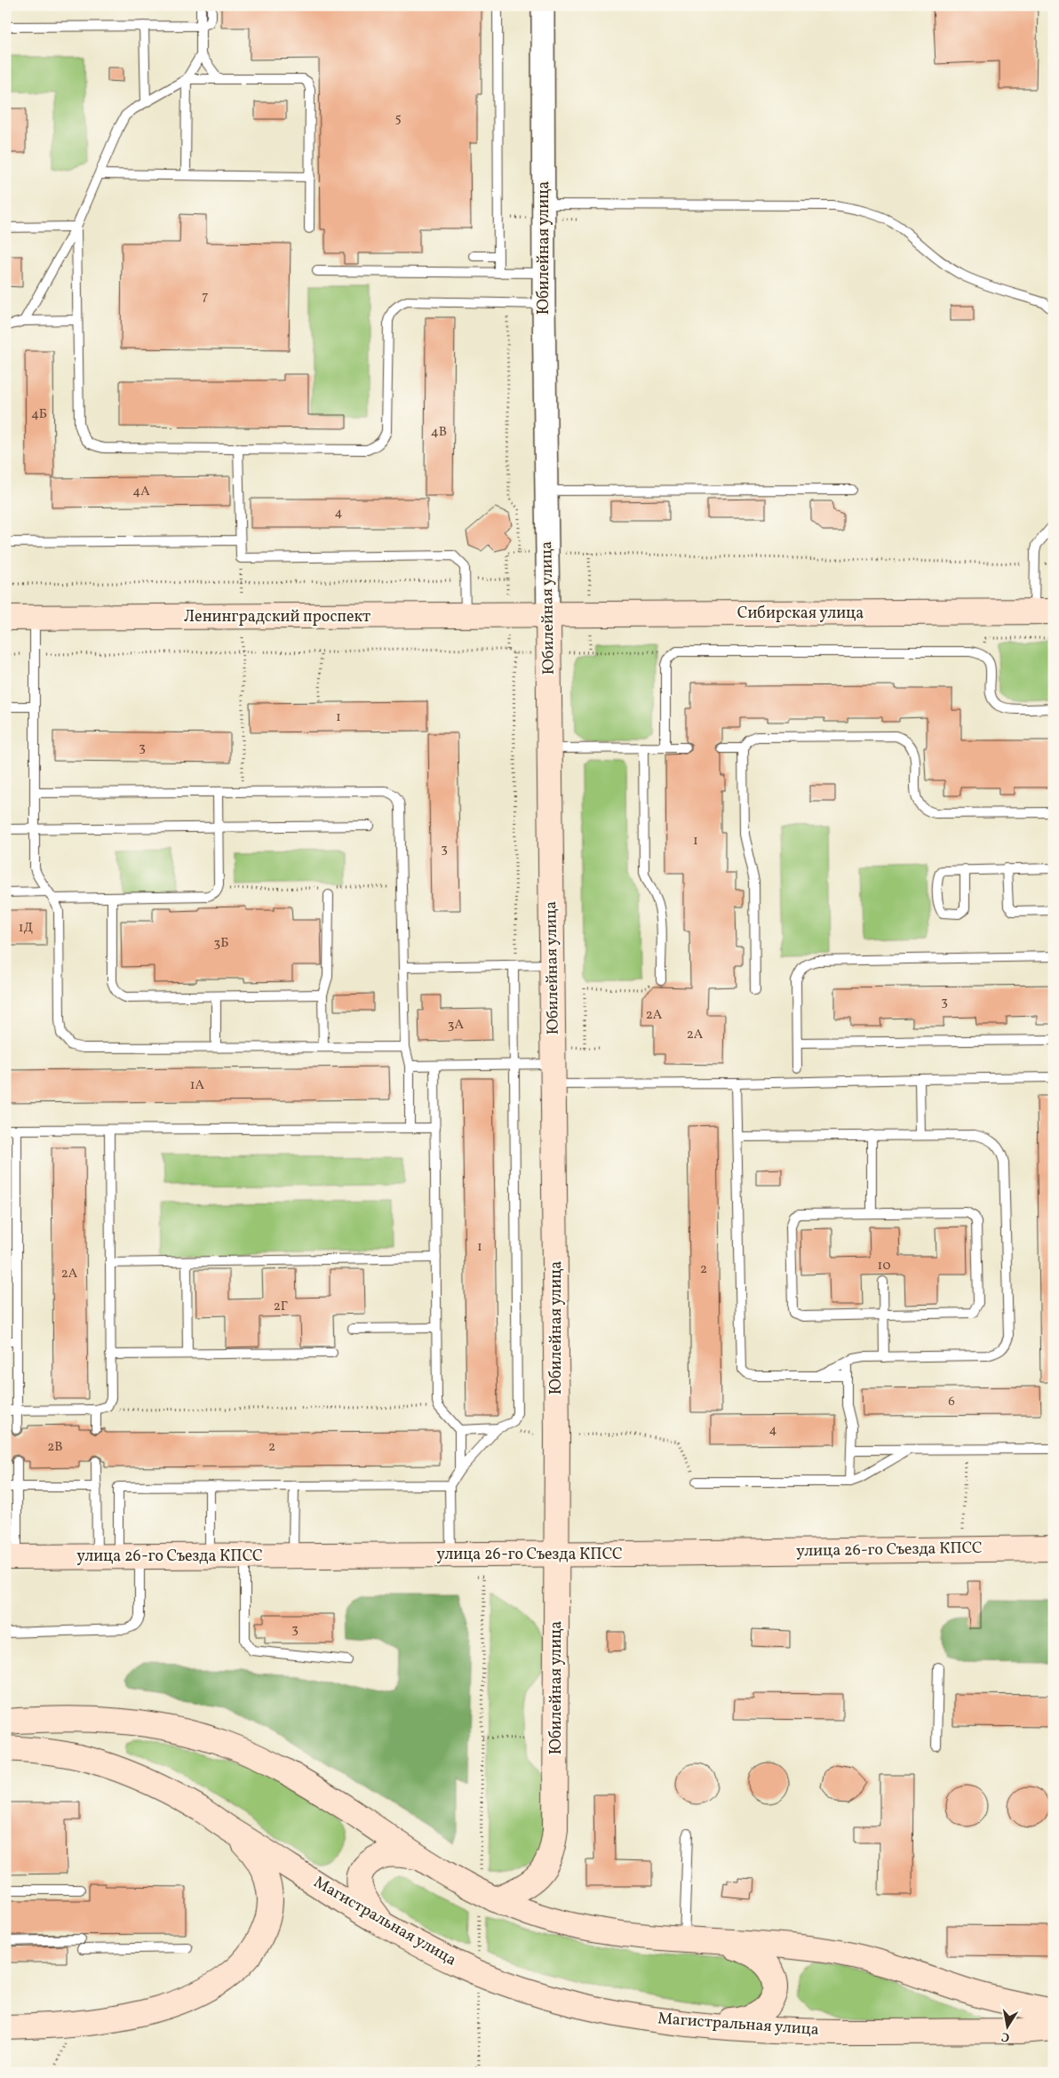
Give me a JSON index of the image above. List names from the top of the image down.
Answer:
{
  "streets": {
    "main road": [
      "Юбилейная улица",
      "Сибирская улица",
      "Ленинградский проспект",
      "улица 26-го Съезда КПСС",
      "Магистральная улица"
    ]
  },
  "crossings": [
    ["Юбилейная улица", "Сибирская улица"],
    ["Юбилейная улица", "Ленинградский проспект"],
    ["Юбилейная улица", "улица 26-го Съезда КПСС"],
    ["Сибирская улица", "Ленинградский проспект"]
  ],
  "house_numbers": [
    "5",
    "7",
    "4Б",
    "4В",
    "4А",
    "4",
    "1",
    "3",
    "1",
    "3",
    "1Д",
    "3Б",
    "3",
    "2А",
    "3А",
    "2А",
    "1А",
    "1",
    "10",
    "2",
    "2А",
    "2Г",
    "6",
    "4",
    "2В",
    "2",
    "3"
  ],
  "north": "bottom"
}
